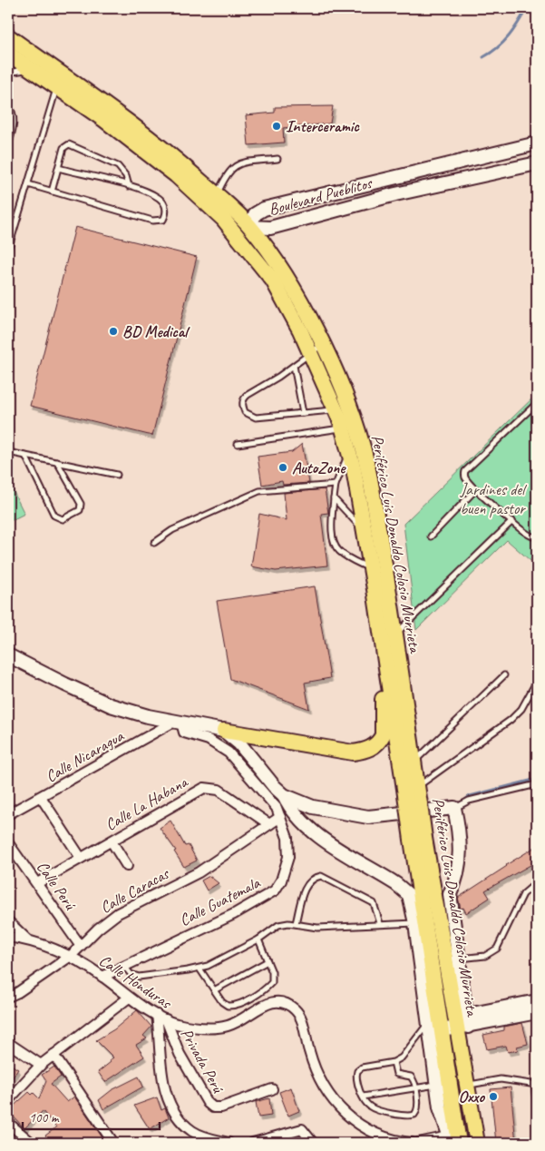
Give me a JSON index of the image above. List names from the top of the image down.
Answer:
{
  "streets": {
    "main road": ["Periférico Luis Donaldo Colosio Murrieta"],
    "street": [
      "Boulevard Pueblitos",
      "Calle Nicaragua",
      "Calle La Habana",
      "Calle Perú",
      "Calle Caracas",
      "Calle Guatemala",
      "Calle Honduras",
      "Privada Perú"
    ]
  },
  "crossings": [
    ["Boulevard Pueblitos", "Periférico Luis Donaldo Colosio Murrieta"],
    ["Calle Nicaragua", "Calle Guatemala"],
    ["Calle La Habana", "Calle Perú"],
    ["Calle La Habana", "Calle Caracas"],
    ["Calle Perú", "Calle Caracas"],
    ["Calle Caracas", "Calle Guatemala"],
    ["Calle Caracas", "Calle Honduras"],
    ["Calle Guatemala", "Calle Honduras"],
    ["Calle Honduras", "Privada Perú"]
  ],
  "parks": ["Jardines del buen pastor"],
  "places": [
    "Interceramic",
    "BD Medical",
    "AutoZone",
    "Oxxo"
  ],
  "scale_bar": "100 m"
}
